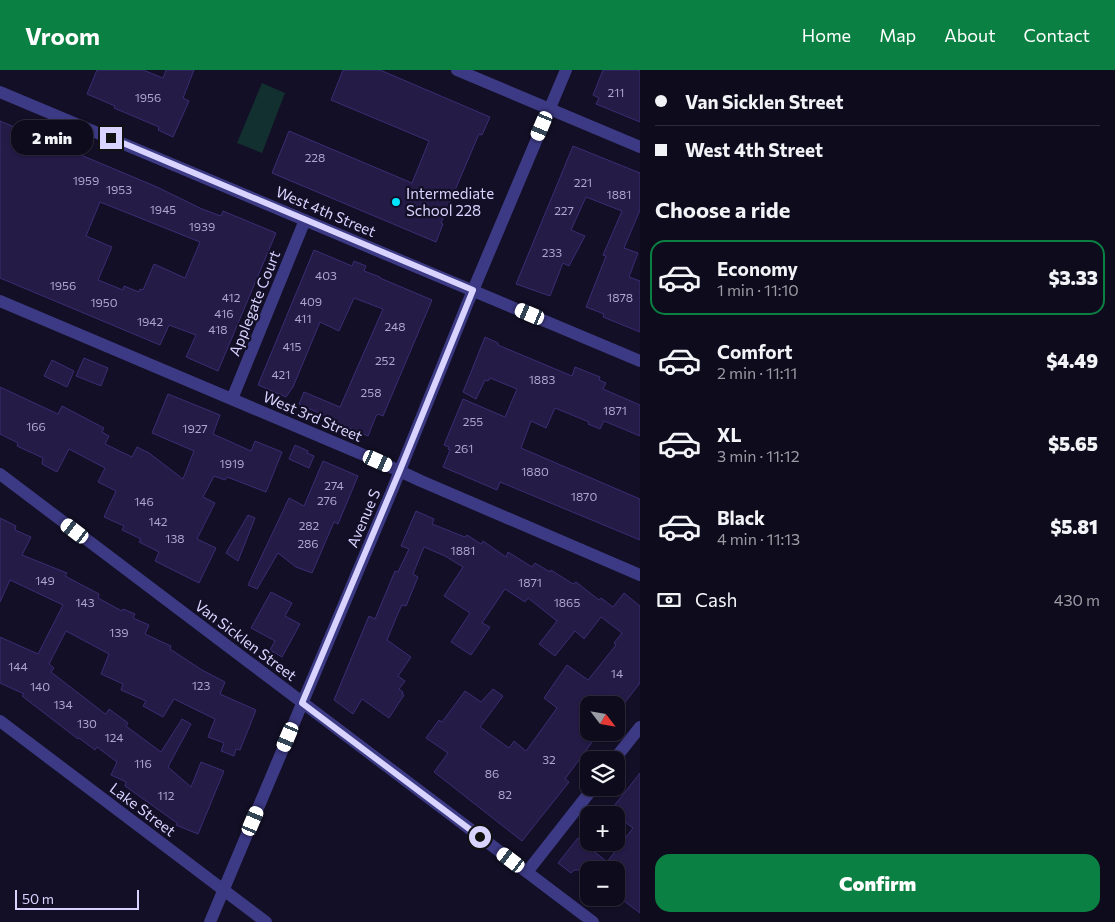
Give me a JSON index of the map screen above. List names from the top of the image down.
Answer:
{
  "streets": {
    "street": [
      "West 4th Street",
      "Applegate Court",
      "West 3rd Street",
      "Avenue S",
      "Van Sicklen Street",
      "Lake Street"
    ]
  },
  "crossings": [
    ["West 4th Street", "Applegate Court"],
    ["West 4th Street", "Avenue S"],
    ["Applegate Court", "West 3rd Street"],
    ["West 3rd Street", "Avenue S"],
    ["Avenue S", "Van Sicklen Street"],
    ["Avenue S", "Lake Street"]
  ],
  "places": ["Intermediate School 228"],
  "house_numbers": [
    "211",
    "1956",
    "228",
    "1959",
    "221",
    "1953",
    "1881",
    "1945",
    "227",
    "1939",
    "233",
    "403",
    "1956",
    "412",
    "1878",
    "409",
    "1950",
    "416",
    "411",
    "1942",
    "248",
    "418",
    "415",
    "252",
    "421",
    "1883",
    "258",
    "1871",
    "255",
    "166",
    "1927",
    "261",
    "1919",
    "1880",
    "274",
    "1870",
    "276",
    "146",
    "142",
    "282",
    "138",
    "286",
    "1881",
    "149",
    "1871",
    "143",
    "1865",
    "139",
    "144",
    "14",
    "123",
    "140",
    "134",
    "130",
    "124",
    "32",
    "116",
    "86",
    "82",
    "112"
  ],
  "scale_bar": "50 m",
  "north": "bottom right",
  "page": {
    "header": "Vroom",
    "nav": [
      "Home",
      "Map",
      "About",
      "Contact"
    ],
    "banner": ["Van Sicklen Street", "West 4th Street"],
    "bubble": "2 min",
    "heading": "Choose a ride",
    "list": [
      {
        "name": "Economy",
        "note": "1 min · 11:10",
        "value": "$3.33"
      },
      {
        "name": "Comfort",
        "note": "2 min · 11:11",
        "value": "$4.49"
      },
      {
        "name": "XL",
        "note": "3 min · 11:12",
        "value": "$5.65"
      },
      {
        "name": "Black",
        "note": "4 min · 11:13",
        "value": "$5.81"
      }
    ],
    "pay": ["Cash", "430 m"],
    "map_buttons": ["+", "−"],
    "buttons": "Confirm",
    "scale": "50 m"
  }
}
